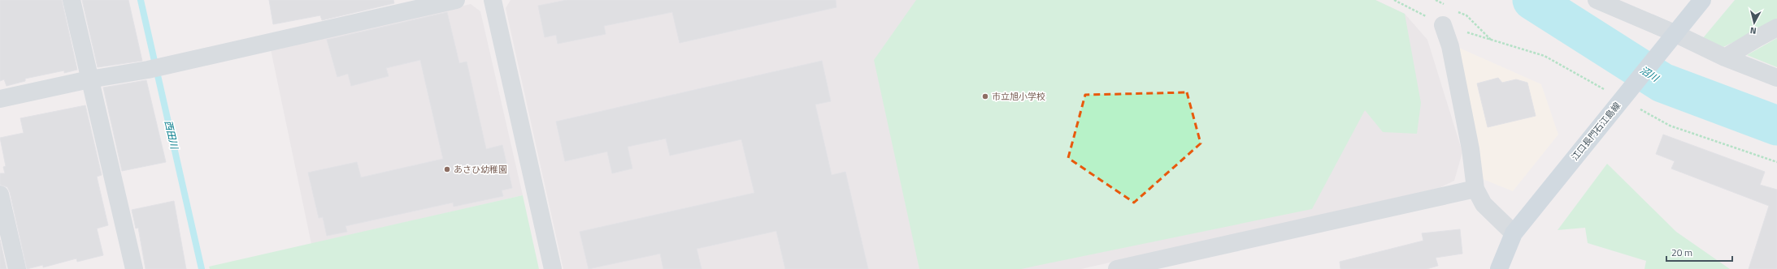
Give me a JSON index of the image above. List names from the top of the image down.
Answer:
{
  "streets": {
    "main road": ["江口長門石江島線"]
  },
  "water": ["沼川", "西田川"],
  "places": ["市立旭小学校", "あさひ幼稚園"],
  "scale_bar": "20 m",
  "north": "bottom"
}
